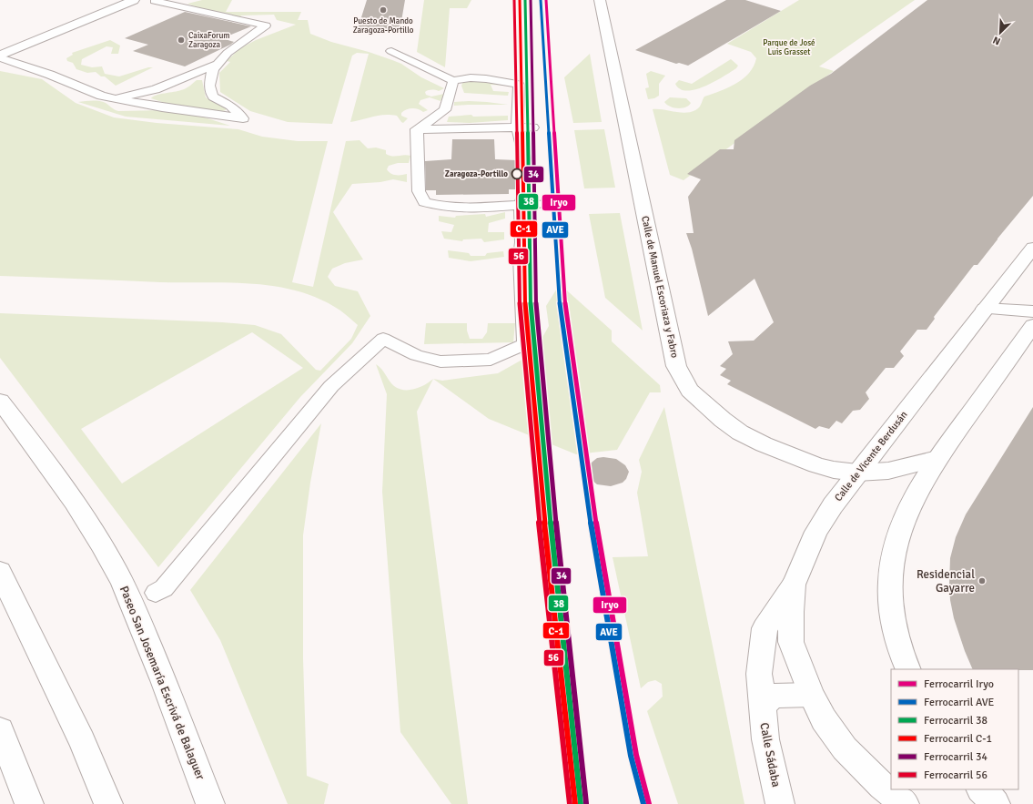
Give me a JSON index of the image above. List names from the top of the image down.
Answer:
{
  "streets": {
    "main road": [
      "Calle de Manuel Escoriaza y Fabro",
      "Calle de Vicente Berdusán",
      "Paseo San Josemaría Escrivá de Balaguer",
      "Calle Sádaba"
    ]
  },
  "crossings": [
    ["Calle de Manuel Escoriaza y Fabro", "Calle de Vicente Berdusán"],
    ["Calle de Vicente Berdusán", "Calle Sádaba"]
  ],
  "parks": ["Parque de José Luis Grasset"],
  "places": [
    "Puesto de Mando Zaragoza-Portillo",
    "CaixaForum Zaragoza",
    "Zaragoza-Portillo",
    "Residencial Gayarre"
  ],
  "lines": [
    "rail line Iryo",
    "rail line AVE",
    "rail line 38",
    "rail line C-1",
    "rail line 34",
    "rail line 56"
  ],
  "legend": [
    "Ferrocarril Iryo",
    "Ferrocarril AVE",
    "Ferrocarril 38",
    "Ferrocarril C-1",
    "Ferrocarril 34",
    "Ferrocarril 56"
  ],
  "north": "bottom left"
}
